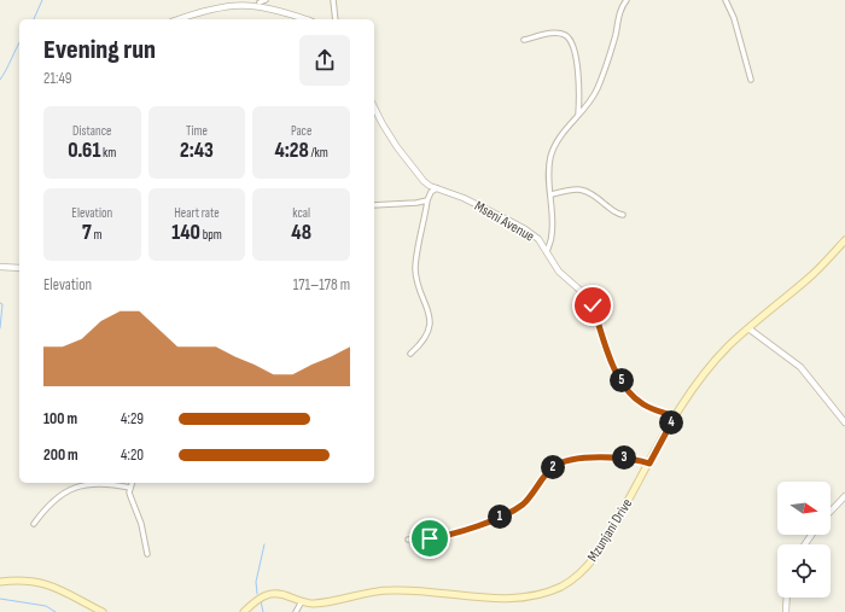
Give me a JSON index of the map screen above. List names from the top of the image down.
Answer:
{
  "streets": {
    "main road": ["Mzunjani Drive"],
    "street": ["Mseni Avenue"]
  },
  "crossings": [
    ["Mseni Avenue", "Mzunjani Drive"]
  ],
  "north": "right",
  "page": {
    "heading": ["Evening run", "21:49"],
    "stats": [
      ["Distance", "0.61 km"],
      ["Time", "2:43"],
      ["Pace", "4:28 /km"],
      ["Elevation", "7 m"],
      ["Heart rate", "140 bpm"],
      ["kcal", "48"]
    ],
    "chart": ["Elevation", "171–178 m"],
    "pins": [
      "5",
      "4",
      "3",
      "2",
      "1"
    ],
    "list": [
      {
        "name": "100 m",
        "note": "4:29"
      },
      {
        "name": "200 m",
        "note": "4:20"
      }
    ]
  }
}
